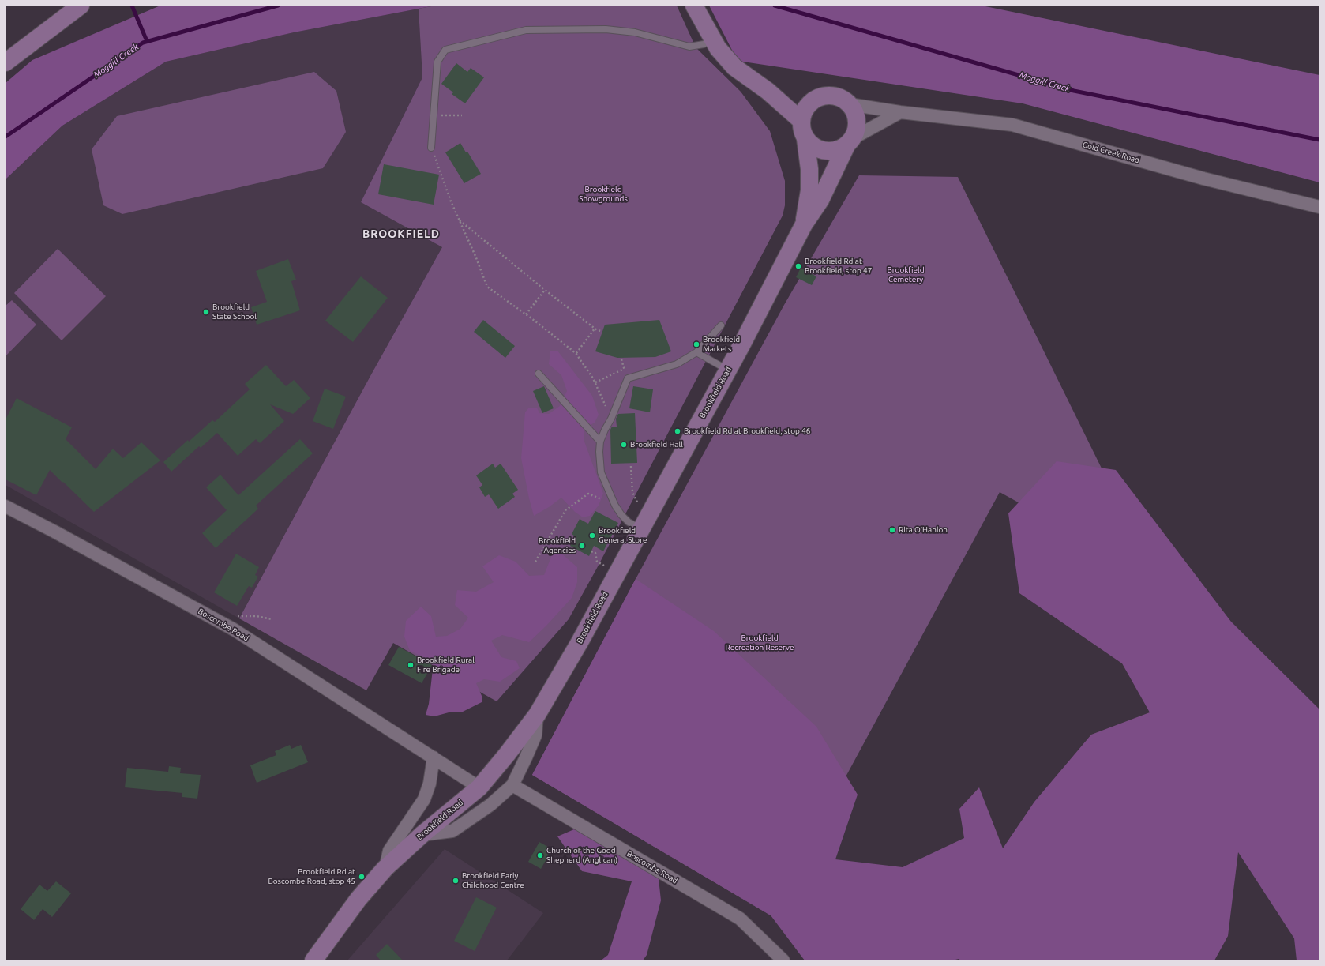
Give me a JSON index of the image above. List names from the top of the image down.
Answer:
{
  "streets": {
    "main road": ["Brookfield Road"],
    "street": ["Gold Creek Road", "Boscombe Road"]
  },
  "crossings": [
    ["Gold Creek Road", "Brookfield Road"],
    ["Brookfield Road", "Boscombe Road"]
  ],
  "districts": ["BROOKFIELD"],
  "water": ["Moggill Creek"],
  "parks": ["Brookfield Showgrounds", "Brookfield Cemetery", "Brookfield Recreation Reserve"],
  "places": [
    "Brookfield Rd at Brookfield, stop 47",
    "Brookfield State School",
    "Brookfield Markets",
    "Brookfield Rd at Brookfield, stop 46",
    "Brookfield Hall",
    "Rita O'Hanlon",
    "Brookfield General Store",
    "Brookfield Agencies",
    "Brookfield Rural Fire Brigade",
    "Church of the Good Shepherd (Anglican)",
    "Brookfield Rd at Boscombe Road, stop 45",
    "Brookfield Early Childhood Centre"
  ]
}
